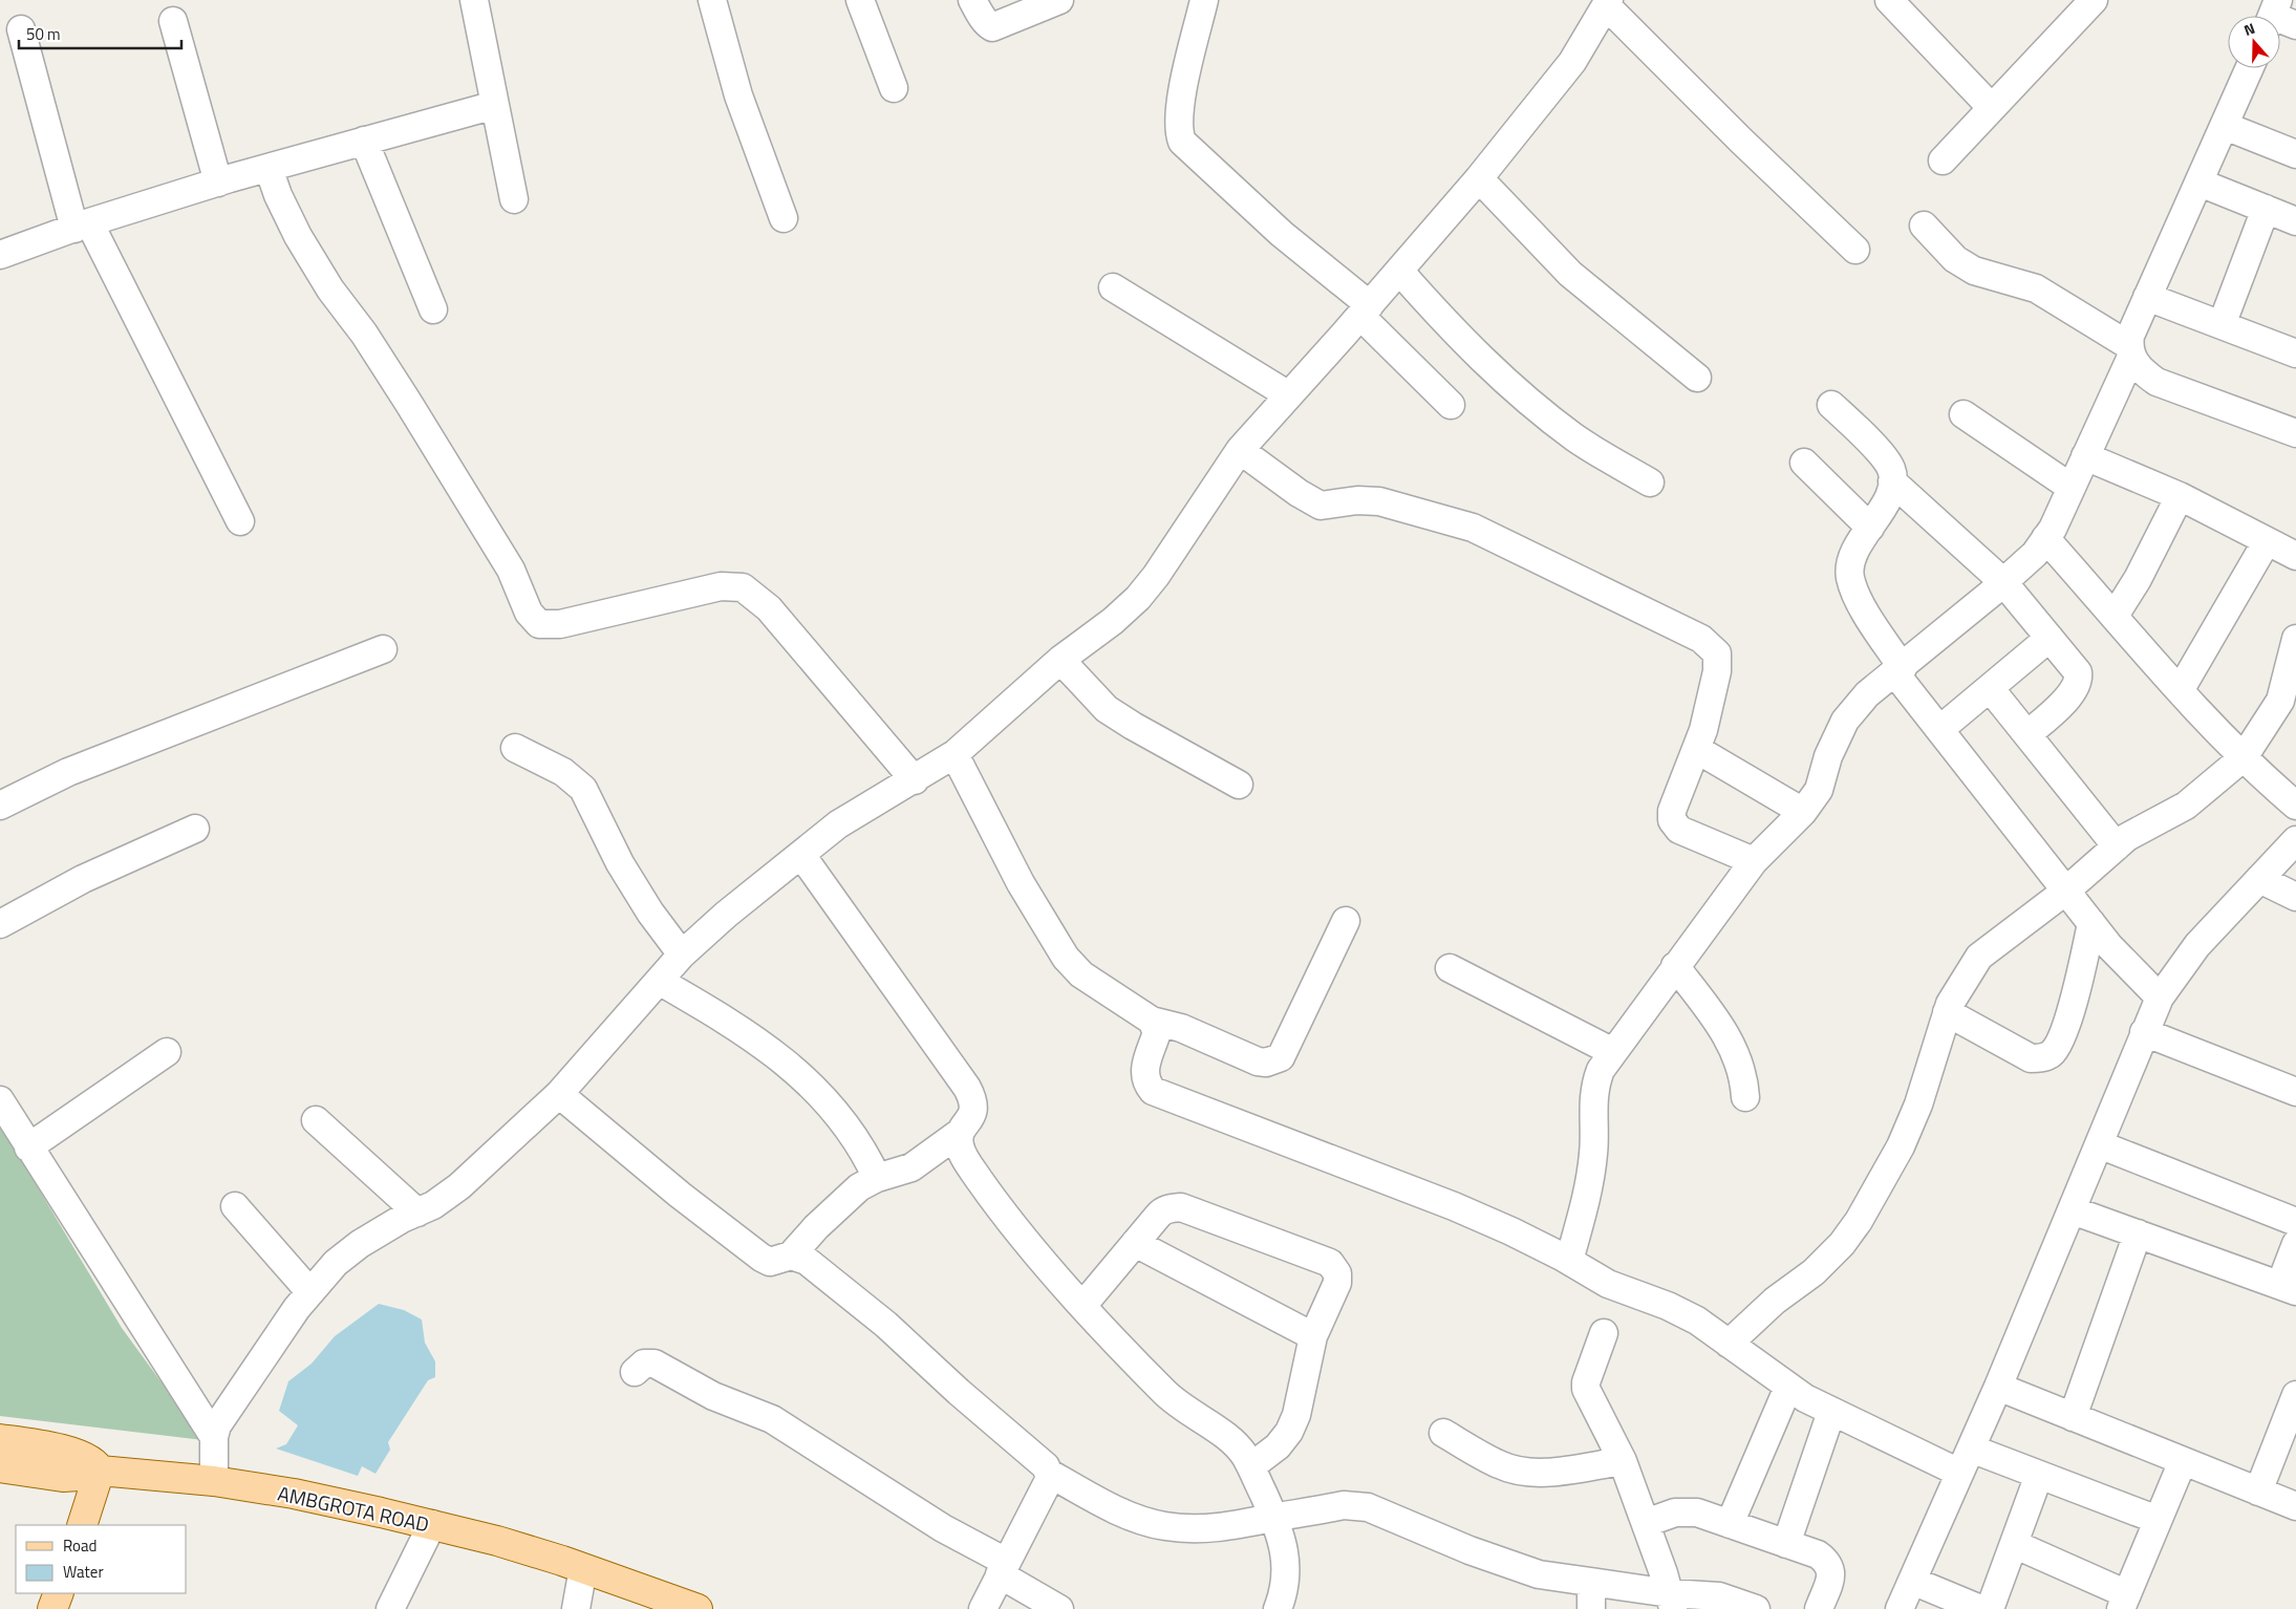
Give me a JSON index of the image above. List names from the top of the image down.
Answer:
{
  "streets": {
    "main road": ["AMBGROTA ROAD"]
  },
  "legend": ["Road", "Water"],
  "scale_bar": "50 m",
  "north": "top"
}
